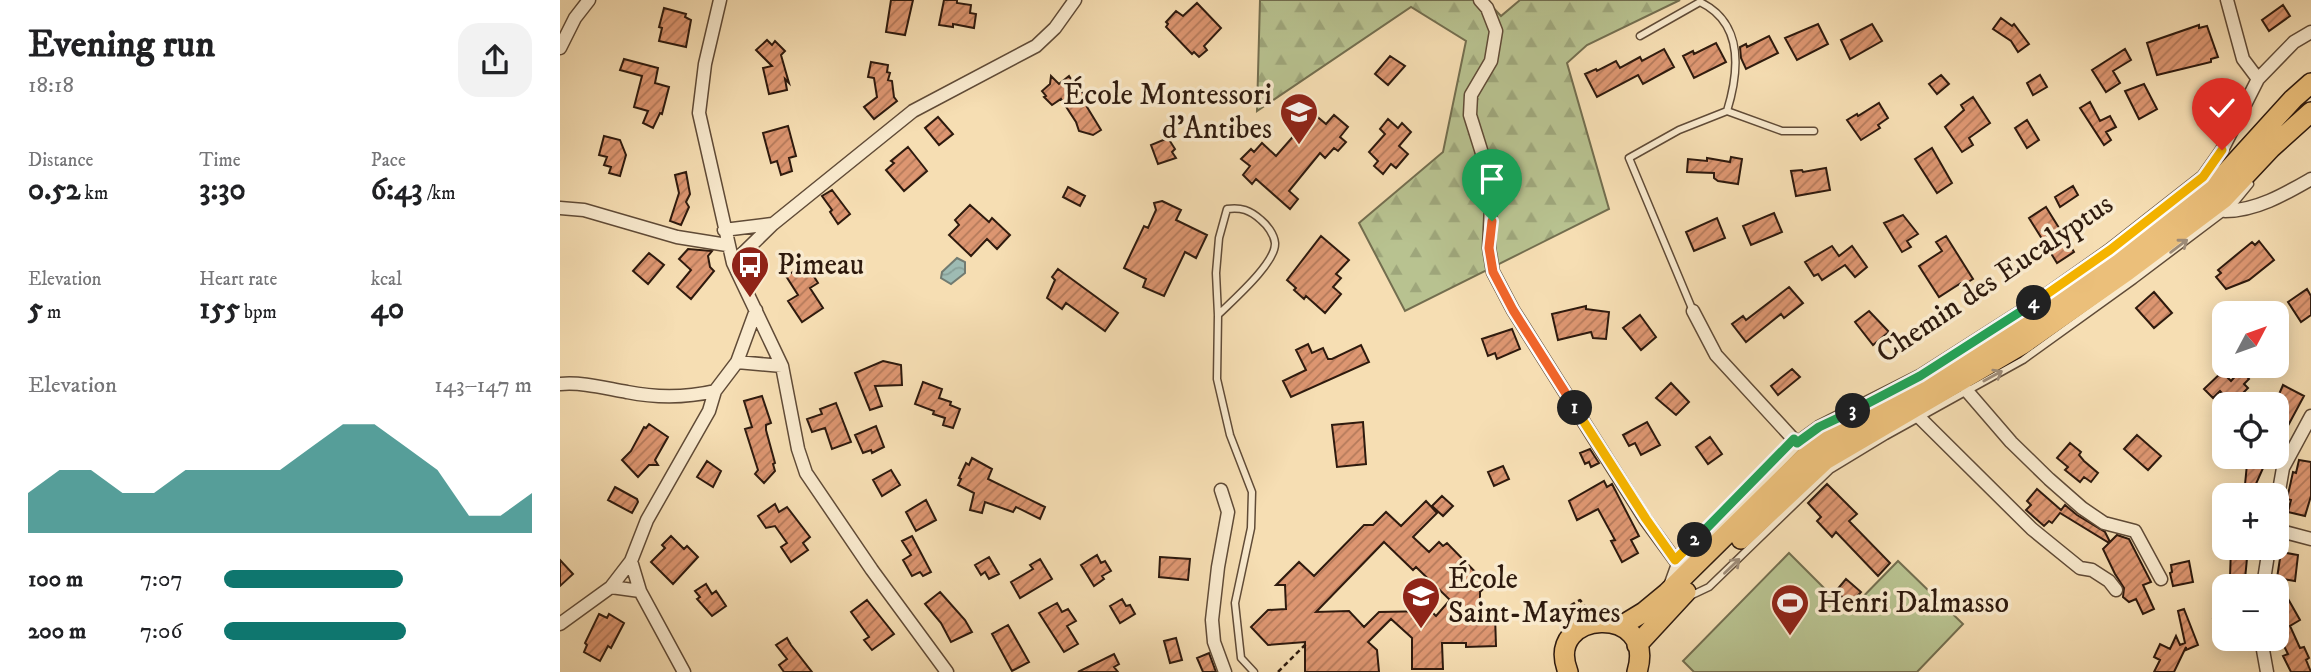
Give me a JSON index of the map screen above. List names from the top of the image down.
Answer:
{
  "streets": {
    "main road": ["Chemin des Eucalyptus"]
  },
  "places": {
    "school or university": ["École Montessori d'Antibes", "École Saint-Maymes"],
    "bus stop": ["Pimeau"],
    "sports": ["Henri Dalmasso"]
  },
  "north": "top right",
  "page": {
    "heading": ["Evening run", "18:18"],
    "stats": [
      ["Distance", "0.52 km"],
      ["Time", "3:30"],
      ["Pace", "6:43 /km"],
      ["Elevation", "5 m"],
      ["Heart rate", "155 bpm"],
      ["kcal", "40"]
    ],
    "pins": [
      "4",
      "1",
      "3",
      "2"
    ],
    "map_buttons": ["+", "−"],
    "chart": ["Elevation", "143–147 m"],
    "list": [
      {
        "name": "100 m",
        "note": "7:07"
      },
      {
        "name": "200 m",
        "note": "7:06"
      }
    ]
  }
}
